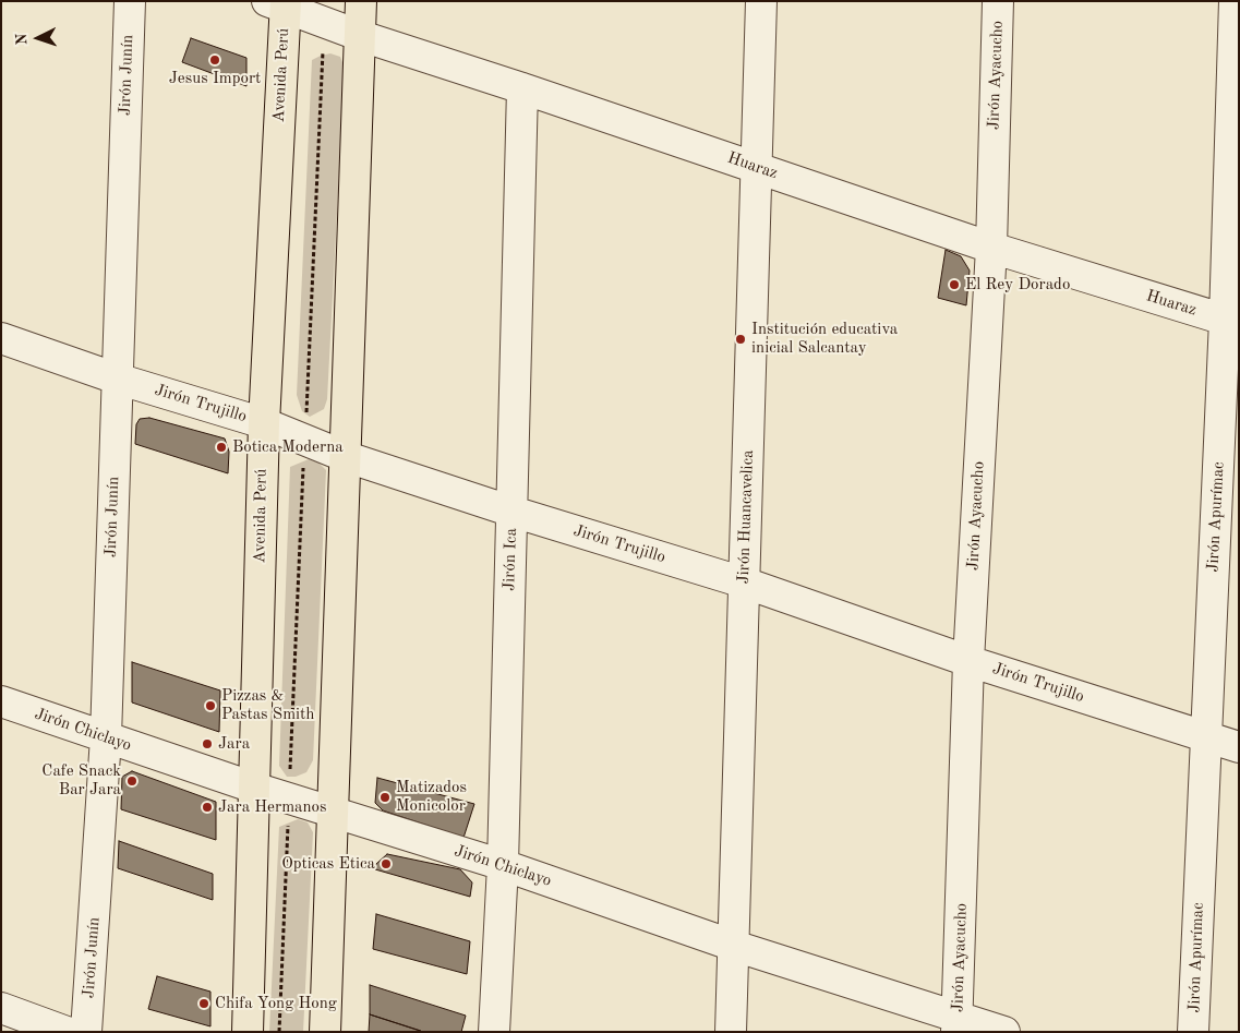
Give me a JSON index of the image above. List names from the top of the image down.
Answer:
{
  "streets": {
    "main road": ["Avenida Perú"],
    "street": [
      "Jirón Junín",
      "Jirón Ayacucho",
      "Huaraz",
      "Jirón Trujillo",
      "Jirón Huancavelica",
      "Jirón Apurímac",
      "Jirón Ica",
      "Jirón Chiclayo"
    ]
  },
  "crossings": [
    ["Jirón Junín", "Jirón Trujillo"],
    ["Jirón Junín", "Jirón Chiclayo"],
    ["Avenida Perú", "Huaraz"],
    ["Avenida Perú", "Jirón Trujillo"],
    ["Avenida Perú", "Jirón Chiclayo"],
    ["Jirón Ayacucho", "Huaraz"],
    ["Jirón Ayacucho", "Jirón Trujillo"],
    ["Jirón Ayacucho", "Jirón Chiclayo"],
    ["Huaraz", "Jirón Huancavelica"],
    ["Huaraz", "Jirón Apurímac"],
    ["Huaraz", "Jirón Ica"],
    ["Jirón Trujillo", "Jirón Huancavelica"],
    ["Jirón Trujillo", "Jirón Apurímac"],
    ["Jirón Trujillo", "Jirón Ica"],
    ["Jirón Huancavelica", "Jirón Chiclayo"],
    ["Jirón Ica", "Jirón Chiclayo"]
  ],
  "places": [
    "Jesus Import",
    "El Rey Dorado",
    "Institución educativa inicial Salcantay",
    "Botica Moderna",
    "Pizzas & Pastas Smith",
    "Jara",
    "Cafe Snack Bar Jara",
    "Matizados Monicolor",
    "Jara Hermanos",
    "Opticas Etica",
    "Chifa Yong Hong"
  ],
  "north": "left"
}
